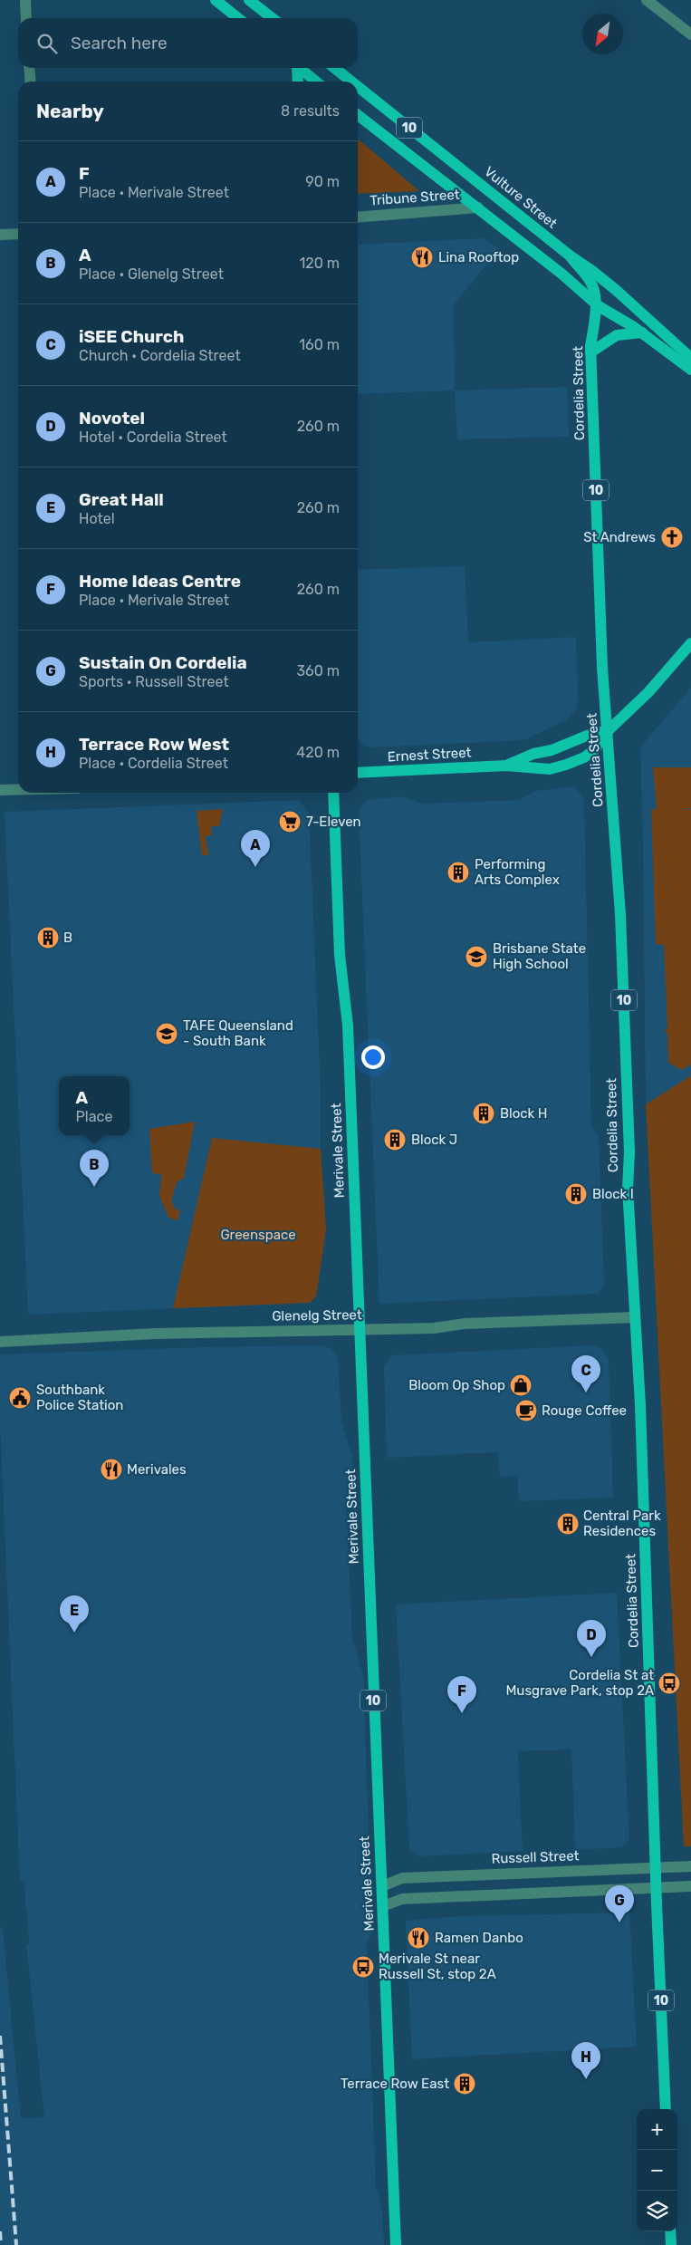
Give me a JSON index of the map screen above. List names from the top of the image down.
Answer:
{
  "streets": {
    "main road": [
      "10",
      "Vulture Street",
      "Cordelia Street",
      "Ernest Street",
      "Merivale Street"
    ],
    "street": ["Tribune Street", "Glenelg Street", "Russell Street"]
  },
  "crossings": [
    ["10", "Tribune Street"],
    ["10", "Cordelia Street"],
    ["Vulture Street", "Cordelia Street"],
    ["Cordelia Street", "Ernest Street"],
    ["Cordelia Street", "Glenelg Street"],
    ["Cordelia Street", "Russell Street"],
    ["Merivale Street", "Glenelg Street"],
    ["Merivale Street", "Russell Street"]
  ],
  "parks": ["Greenspace"],
  "places": {
    "restaurant": ["Lina Rooftop", "Merivales", "Ramen Danbo"],
    "church": ["St Andrews"],
    "supermarket": ["7-Eleven"],
    "building": [
      "Performing Arts Complex",
      "B",
      "Block H",
      "Block J",
      "Block I",
      "Central Park Residences",
      "Terrace Row East"
    ],
    "school or university": ["Brisbane State High School", "TAFE Queensland - South Bank"],
    "shop": ["Bloom Op Shop"],
    "public building": ["Southbank Police Station"],
    "cafe": ["Rouge Coffee"],
    "bus stop": ["Cordelia St at Musgrave Park, stop 2A", "Merivale St near Russell St, stop 2A"]
  },
  "north": "bottom left",
  "page": {
    "search": "Search here",
    "heading": ["Nearby", "8 results"],
    "list": [
      {
        "mark": "A",
        "name": "F",
        "note": "Place · Merivale Street",
        "value": "90 m"
      },
      {
        "mark": "B",
        "name": "A",
        "note": "Place · Glenelg Street",
        "value": "120 m"
      },
      {
        "mark": "C",
        "name": "iSEE Church",
        "note": "Church · Cordelia Street",
        "value": "160 m"
      },
      {
        "mark": "D",
        "name": "Novotel",
        "note": "Hotel · Cordelia Street",
        "value": "260 m"
      },
      {
        "mark": "E",
        "name": "Great Hall",
        "note": "Hotel",
        "value": "260 m"
      },
      {
        "mark": "F",
        "name": "Home Ideas Centre",
        "note": "Place · Merivale Street",
        "value": "260 m"
      },
      {
        "mark": "G",
        "name": "Sustain On Cordelia",
        "note": "Sports · Russell Street",
        "value": "360 m"
      },
      {
        "mark": "H",
        "name": "Terrace Row West",
        "note": "Place · Cordelia Street",
        "value": "420 m"
      }
    ],
    "pins": [
      "A",
      "B",
      "C",
      "E",
      "D",
      "F",
      "G",
      "H"
    ],
    "popup": ["A", "Place"],
    "map_buttons": ["+", "−"]
  }
}
